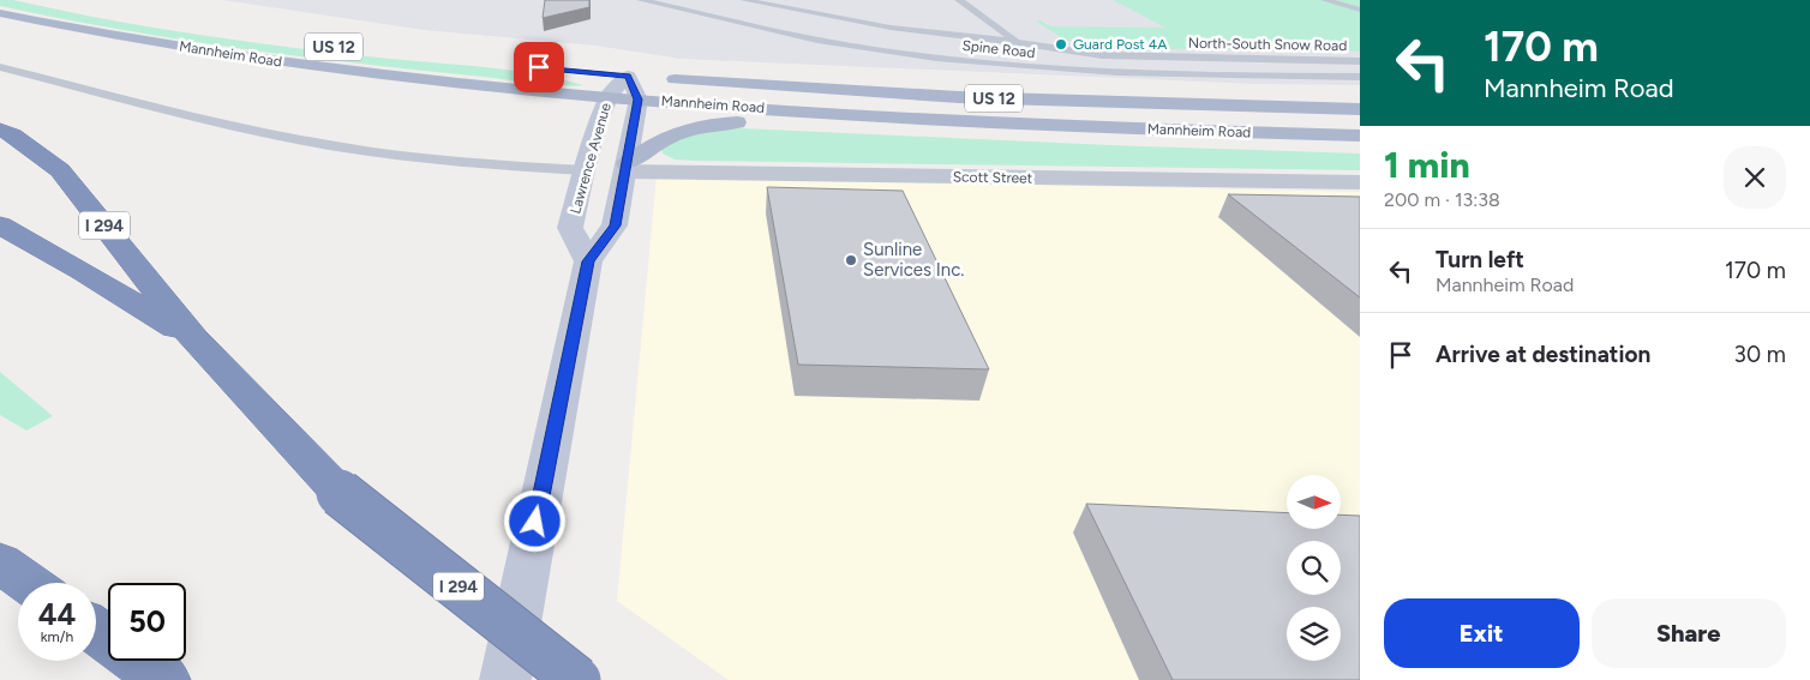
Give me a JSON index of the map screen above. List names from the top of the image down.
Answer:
{
  "streets": {
    "highway": ["I 294"],
    "main road": ["US 12", "Mannheim Road", "Lawrence Avenue"],
    "street": ["Scott Street"],
    "lane": ["North-South Snow Road", "Spine Road"]
  },
  "crossings": [
    ["Mannheim Road", "Lawrence Avenue"],
    ["Lawrence Avenue", "Scott Street"]
  ],
  "places": ["Guard Post 4A", "Sunline Services Inc."],
  "north": "right",
  "page": {
    "turn": ["170 m", "Mannheim Road"],
    "heading": ["1 min", "200 m · 13:38"],
    "list": [
      {
        "name": "Turn left",
        "note": "Mannheim Road",
        "value": "170 m"
      },
      {
        "name": "Arrive at destination",
        "value": "30 m"
      }
    ],
    "speed": "44 km/h",
    "limit": "50",
    "buttons": ["Exit", "Share"]
  }
}
